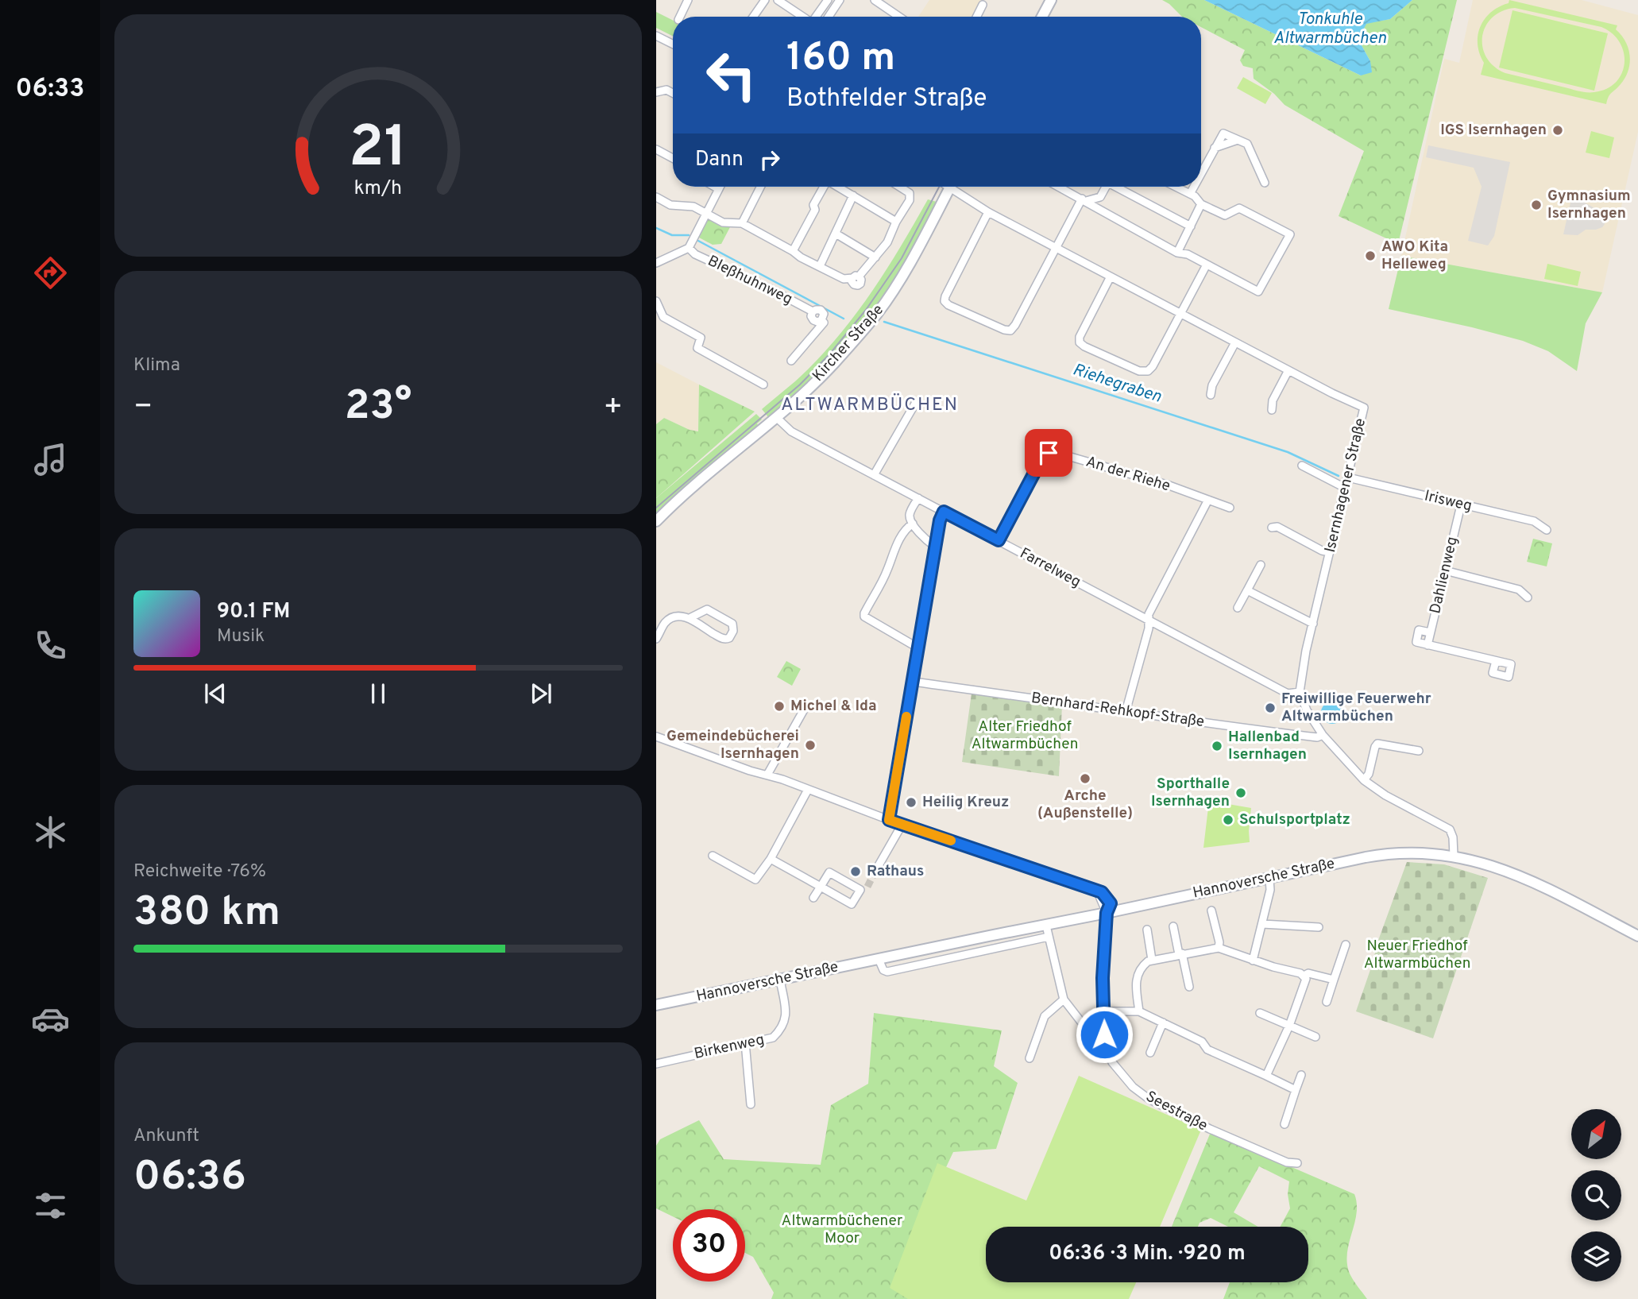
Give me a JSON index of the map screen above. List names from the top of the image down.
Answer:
{
  "streets": {
    "main road": ["Kircher Straße", "Hannoversche Straße"],
    "street": [
      "Bleßhuhnweg",
      "An der Riehe",
      "Isernhagener Straße",
      "Irisweg",
      "Farrelweg",
      "Dahlienweg",
      "Bernhard-Rehkopf-Straße",
      "Birkenweg",
      "Seestraße"
    ]
  },
  "crossings": [
    ["Kircher Straße", "Farrelweg"],
    ["An der Riehe", "Farrelweg"],
    ["Isernhagener Straße", "Irisweg"],
    ["Isernhagener Straße", "Farrelweg"],
    ["Irisweg", "Dahlienweg"],
    ["Hannoversche Straße", "Birkenweg"],
    ["Hannoversche Straße", "Seestraße"]
  ],
  "districts": ["ALTWARMBÜCHEN"],
  "water": ["Tonkuhle Altwarmbüchen", "Riehegraben"],
  "parks": ["Alter Friedhof Altwarmbüchen", "Neuer Friedhof Altwarmbüchen", "Altwarmbüchener Moor"],
  "places": [
    "IGS Isernhagen",
    "Gymnasium Isernhagen",
    "AWO Kita Helleweg",
    "Michel & Ida",
    "Freiwillige Feuerwehr Altwarmbüchen",
    "Gemeindebücherei Isernhagen",
    "Hallenbad Isernhagen",
    "Arche (Außenstelle)",
    "Sporthalle Isernhagen",
    "Heilig Kreuz",
    "Schulsportplatz",
    "Rathaus"
  ],
  "north": "top right",
  "page": {
    "tabs": "06:33",
    "turn": ["160 m", "Bothfelder Straße"],
    "then": "Dann",
    "tile": [
      "Klima",
      ["Reichweite · 76%", "380 km"],
      ["Ankunft", "06:36"]
    ],
    "heat": ["−", "23°", "+"],
    "song": ["90.1 FM", "Musik"],
    "limit": "30",
    "trip": "06:36 · 3 Min. · 920 m",
    "gauge": ["21", "km/h"]
  }
}
